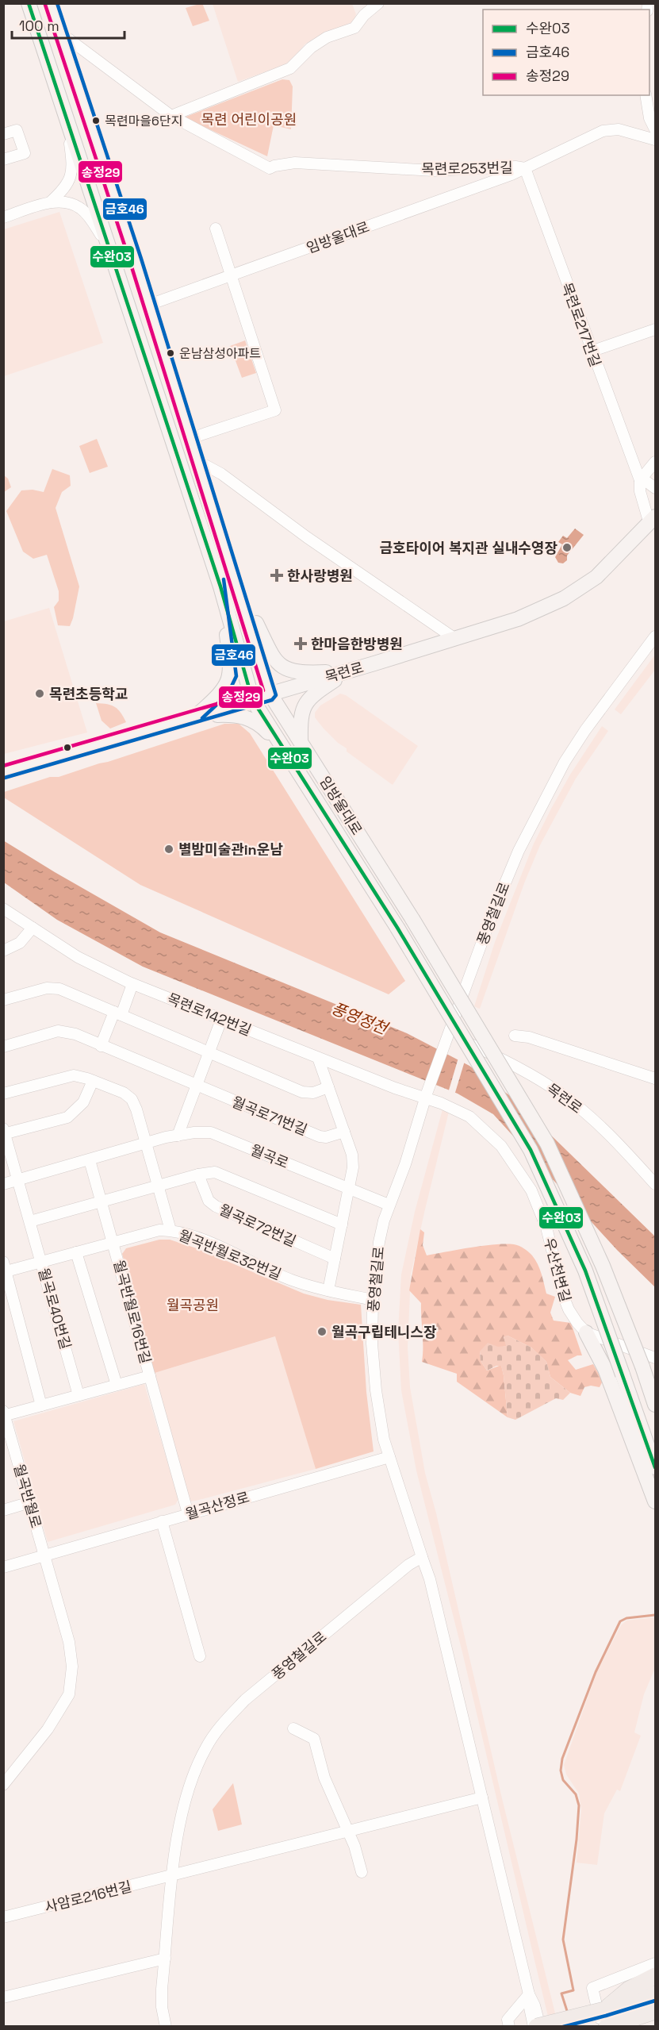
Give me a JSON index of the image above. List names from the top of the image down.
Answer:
{
  "streets": {
    "main road": ["임방울대로", "목련로"],
    "street": [
      "목련로253번길",
      "목련로217번길",
      "풍영철길로",
      "목련로142번길",
      "월곡로71번길",
      "월곡로",
      "월곡로72번길",
      "월곡반월로32번길",
      "우산천변길",
      "월곡로40번길",
      "월곡반월로16번길",
      "월곡반월로",
      "월곡산정로",
      "사암로216번길"
    ]
  },
  "crossings": [
    ["목련로253번길", "임방울대로"],
    ["목련로253번길", "목련로217번길"],
    ["임방울대로", "목련로217번길"],
    ["임방울대로", "목련로"],
    ["목련로217번길", "목련로"],
    ["목련로", "풍영철길로"],
    ["풍영철길로", "목련로142번길"],
    ["풍영철길로", "월곡로"],
    ["풍영철길로", "월곡반월로32번길"],
    ["풍영철길로", "우산천변길"],
    ["풍영철길로", "월곡산정로"],
    ["풍영철길로", "사암로216번길"],
    ["목련로142번길", "우산천변길"],
    ["월곡로", "월곡로40번길"],
    ["월곡로", "월곡반월로16번길"],
    ["월곡반월로32번길", "월곡로40번길"],
    ["월곡반월로32번길", "월곡반월로16번길"],
    ["월곡로40번길", "월곡반월로16번길"],
    ["월곡반월로16번길", "월곡반월로"],
    ["월곡반월로", "월곡산정로"]
  ],
  "water": ["풍영정천"],
  "parks": ["목련 어린이공원", "월곡공원"],
  "places": {
    "other": [
      "목련마을6단지",
      "운남삼성아파트",
      "금호타이어 복지관 실내수영장",
      "목련초등학교",
      "별밤미술관in운남",
      "월곡구립테니스장"
    ],
    "health": ["한사랑병원", "한마음한방병원"]
  },
  "lines": ["transit line 수완03", "transit line 금호46", "transit line 송정29"],
  "legend": ["수완03", "금호46", "송정29"],
  "scale_bar": "100 m"
}
